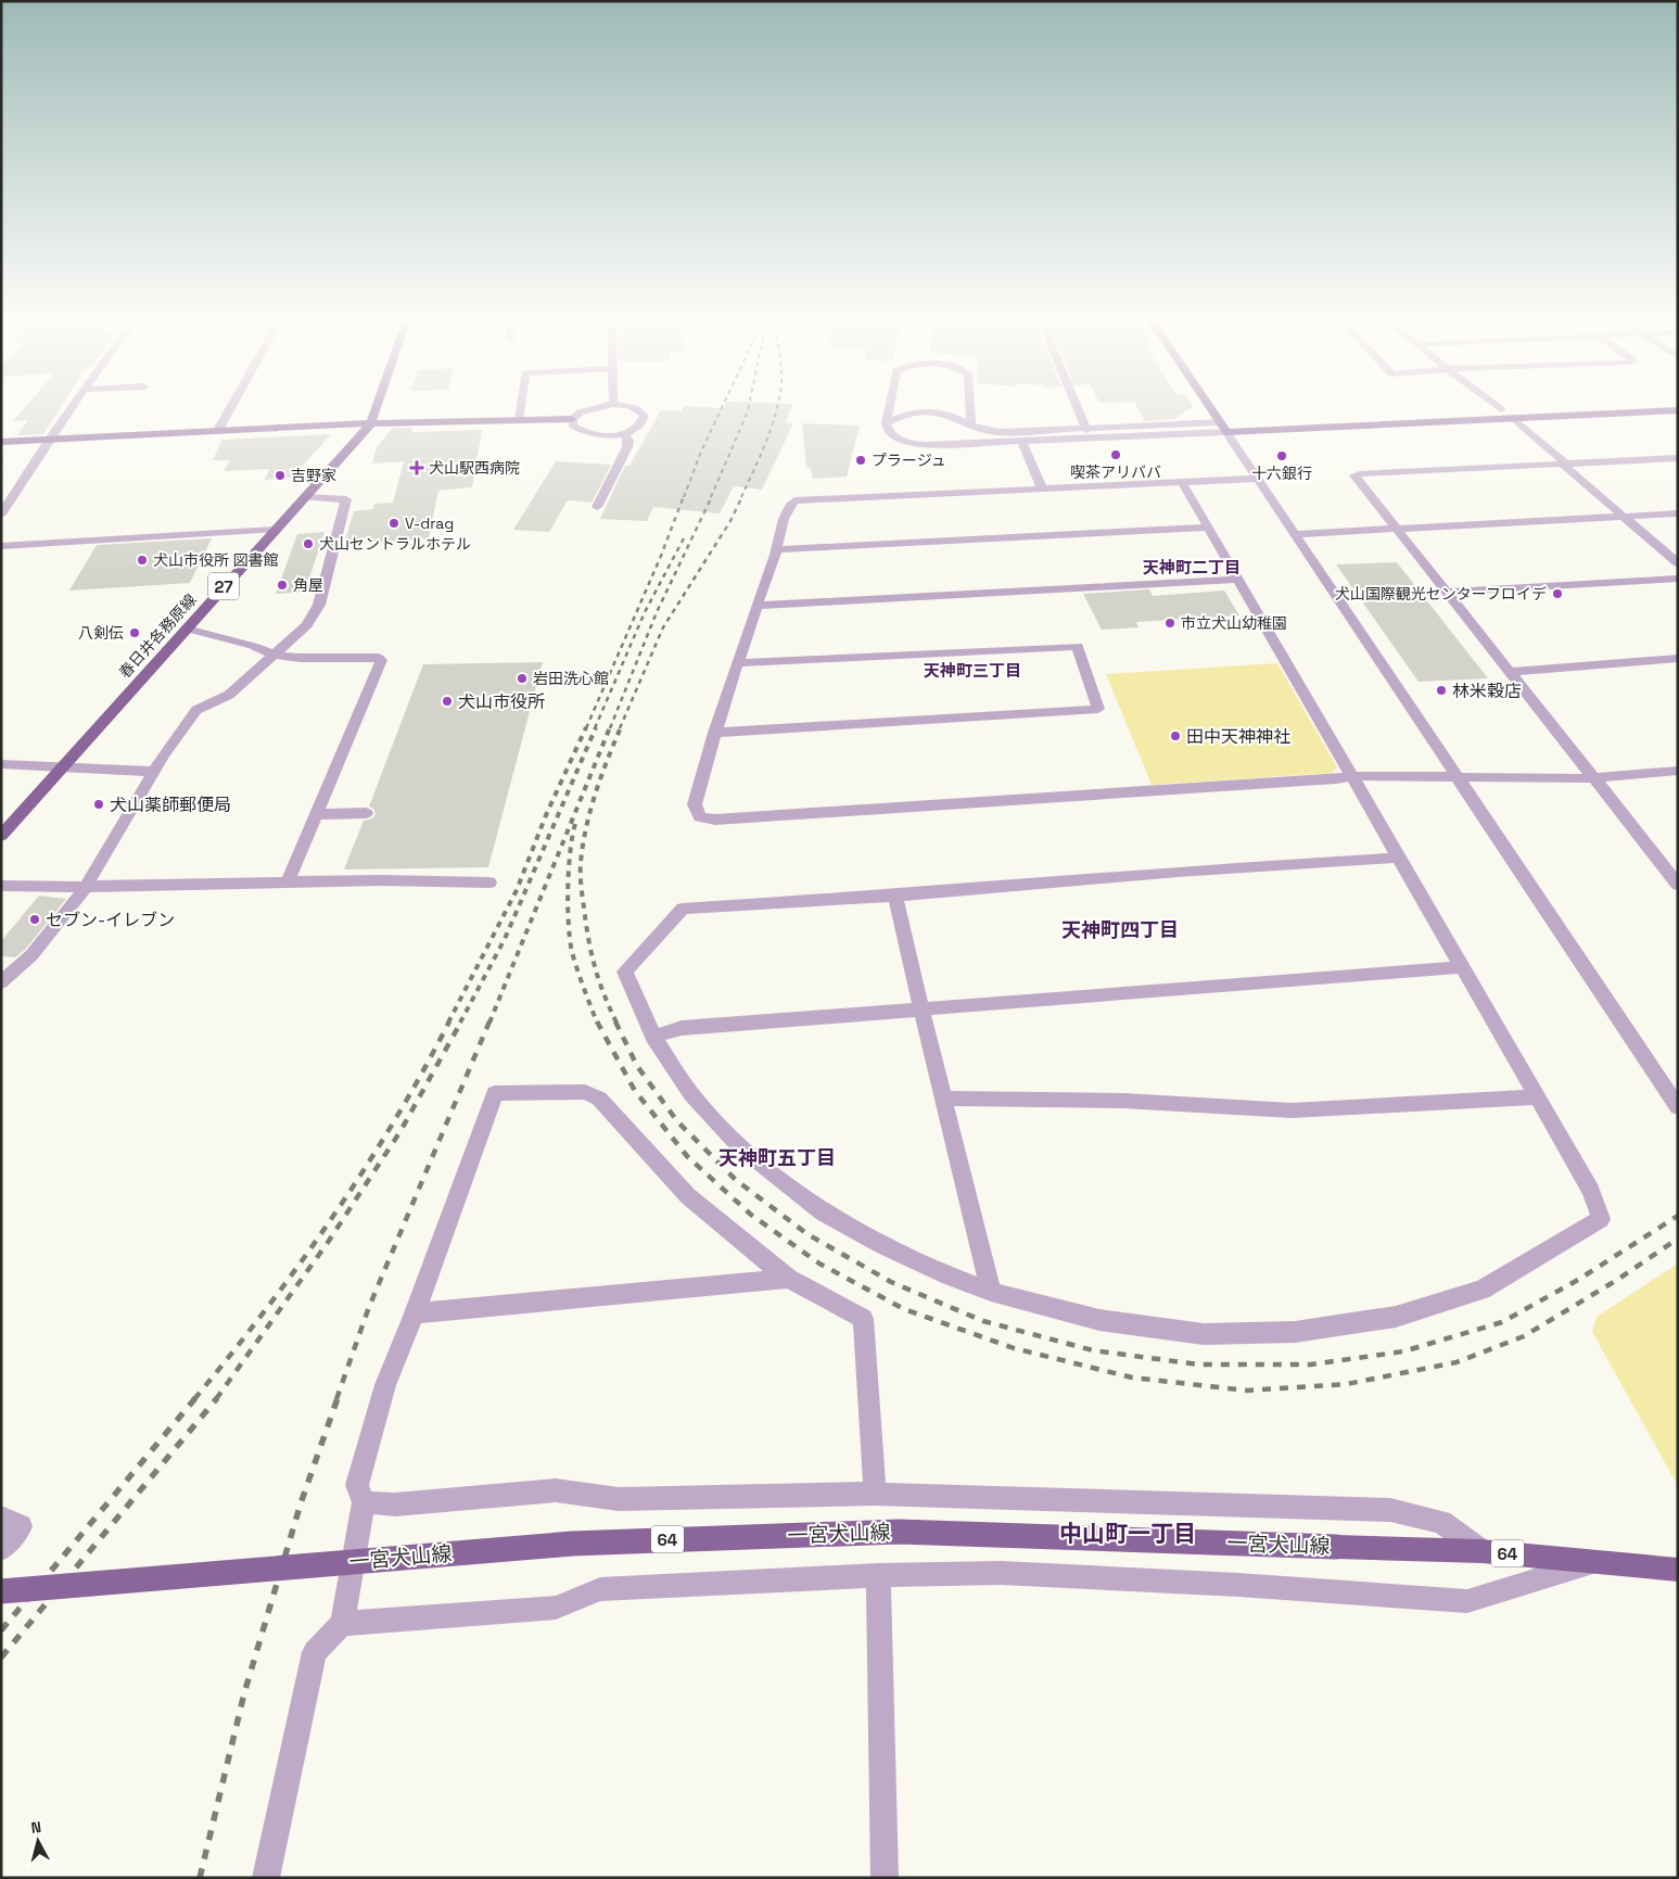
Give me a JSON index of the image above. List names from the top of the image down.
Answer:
{
  "streets": {
    "main road": [
      "27",
      "春日井各務原線",
      "一宮犬山線",
      "64"
    ]
  },
  "districts": [
    "天神町二丁目",
    "天神町三丁目",
    "天神町四丁目",
    "天神町五丁目",
    "中山町一丁目"
  ],
  "places": {
    "other": [
      "喫茶アリババ",
      "十六銀行",
      "プラージュ",
      "吉野家",
      "V-drag",
      "犬山セントラルホテル",
      "犬山市役所 図書館",
      "角屋",
      "犬山国際観光センターフロイデ",
      "市立犬山幼稚園",
      "八剣伝",
      "岩田洗心館",
      "林米穀店",
      "犬山市役所",
      "田中天神神社",
      "犬山薬師郵便局",
      "セブン-イレブン"
    ],
    "health": ["犬山駅西病院"]
  },
  "north": "top"
}
